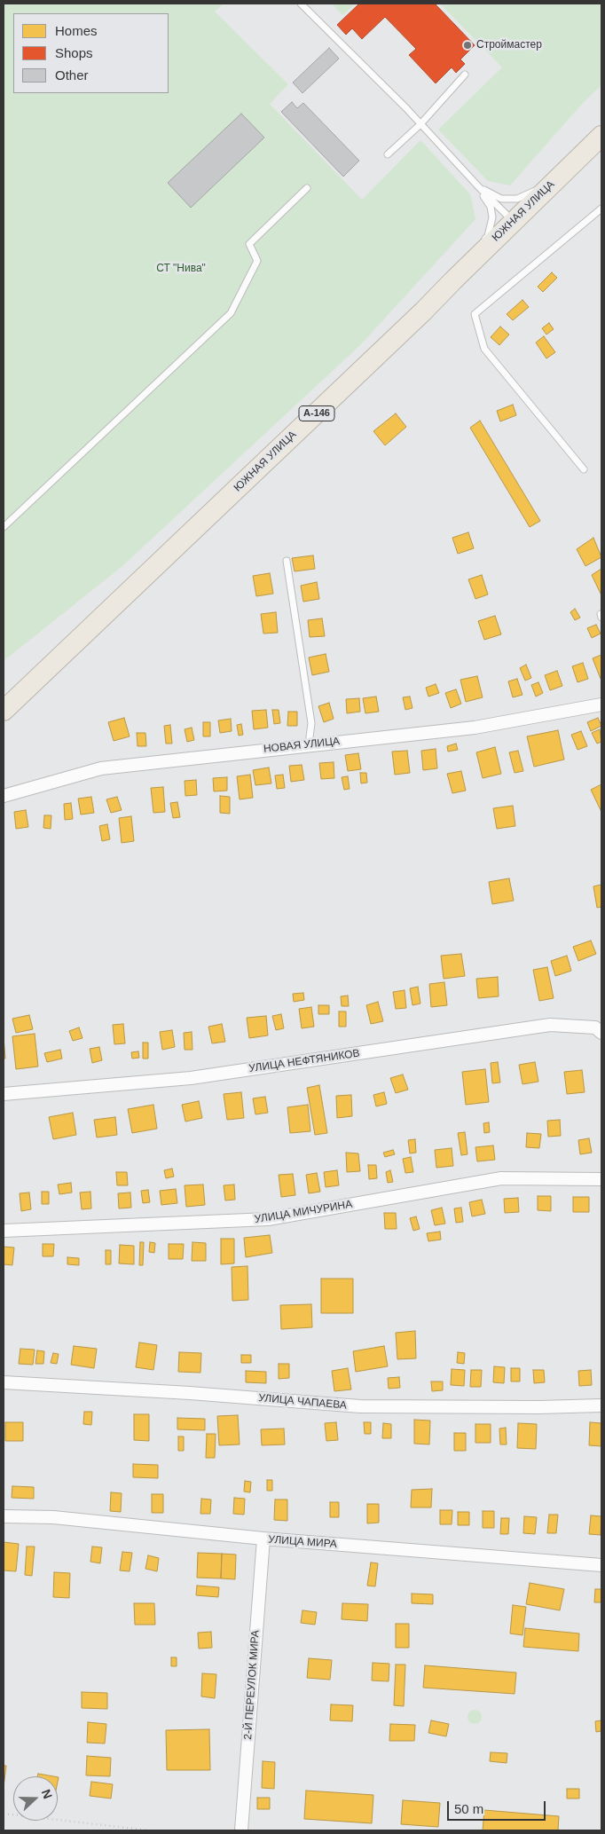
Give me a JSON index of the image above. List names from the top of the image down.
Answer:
{
  "streets": {
    "highway": ["ЮЖНАЯ УЛИЦА", "А-146"],
    "street": [
      "НОВАЯ УЛИЦА",
      "УЛИЦА НЕФТЯНИКОВ",
      "УЛИЦА МИЧУРИНА",
      "УЛИЦА ЧАПАЕВА",
      "УЛИЦА МИРА",
      "2-Й ПЕРЕУЛОК МИРА"
    ]
  },
  "crossings": [
    ["УЛИЦА МИРА", "2-Й ПЕРЕУЛОК МИРА"]
  ],
  "parks": ["СТ \"Нива\""],
  "places": ["Строймастер"],
  "legend": ["Homes", "Shops", "Other"],
  "scale_bar": "50 m",
  "north": "right"
}
